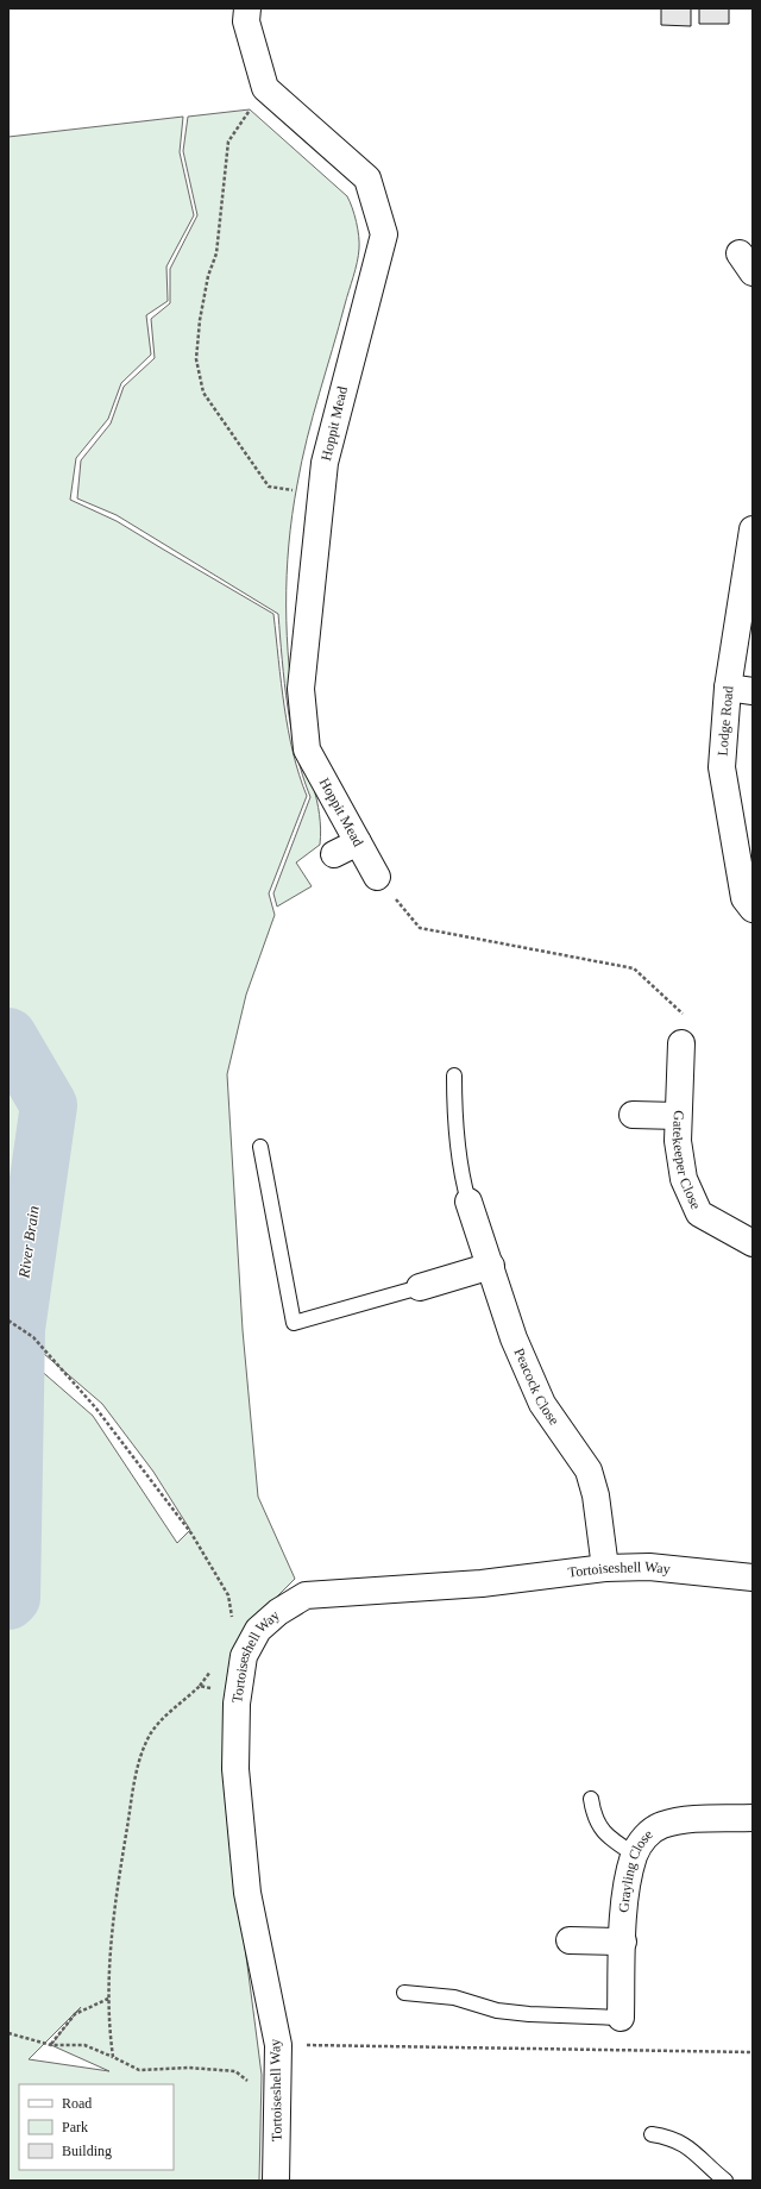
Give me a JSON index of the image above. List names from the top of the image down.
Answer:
{
  "streets": {
    "street": [
      "Hoppit Mead",
      "Lodge Road",
      "Gatekeeper Close",
      "Peacock Close",
      "Tortoiseshell Way",
      "Grayling Close"
    ]
  },
  "crossings": [
    ["Peacock Close", "Tortoiseshell Way"]
  ],
  "water": ["River Brain"],
  "legend": ["Road", "Park", "Building"]
}
